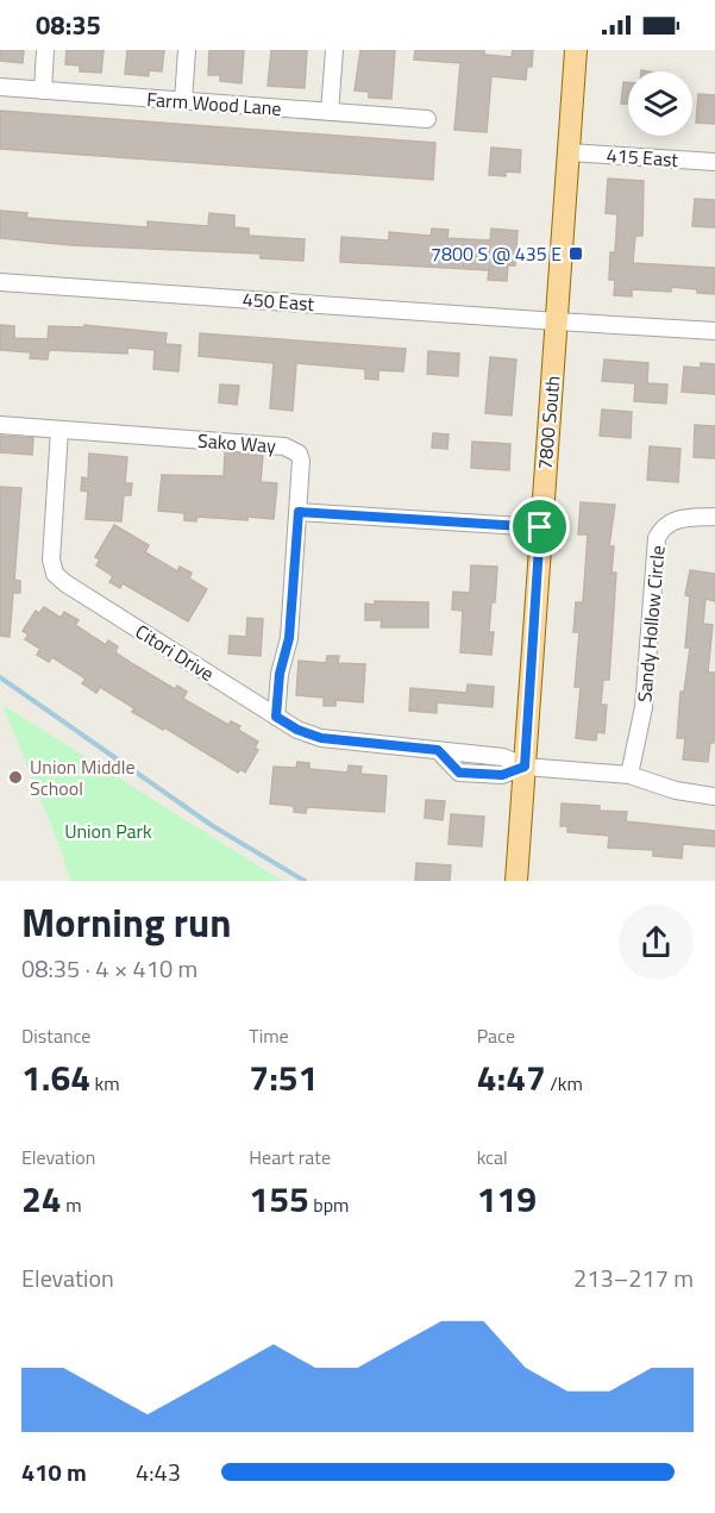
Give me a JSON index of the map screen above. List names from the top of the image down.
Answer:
{
  "streets": {
    "main road": ["7800 South"],
    "street": [
      "Farm Wood Lane",
      "415 East",
      "450 East",
      "Sako Way",
      "Sandy Hollow Circle",
      "Citori Drive"
    ]
  },
  "crossings": [
    ["415 East", "7800 South"],
    ["450 East", "7800 South"],
    ["7800 South", "Citori Drive"],
    ["Sako Way", "Citori Drive"],
    ["Sandy Hollow Circle", "Citori Drive"]
  ],
  "parks": ["Union Park"],
  "places": {
    "transit": ["7800 S @ 435 E"],
    "other": ["Union Middle School"]
  },
  "page": {
    "status": "08:35",
    "heading": ["Morning run", "08:35 · 4 × 410 m"],
    "stats": [
      ["Distance", "1.64 km"],
      ["Time", "7:51"],
      ["Pace", "4:47 /km"],
      ["Elevation", "24 m"],
      ["Heart rate", "155 bpm"],
      ["kcal", "119"]
    ],
    "chart": ["Elevation", "213–217 m"],
    "list": [
      {
        "name": "410 m",
        "note": "4:43"
      }
    ]
  }
}
